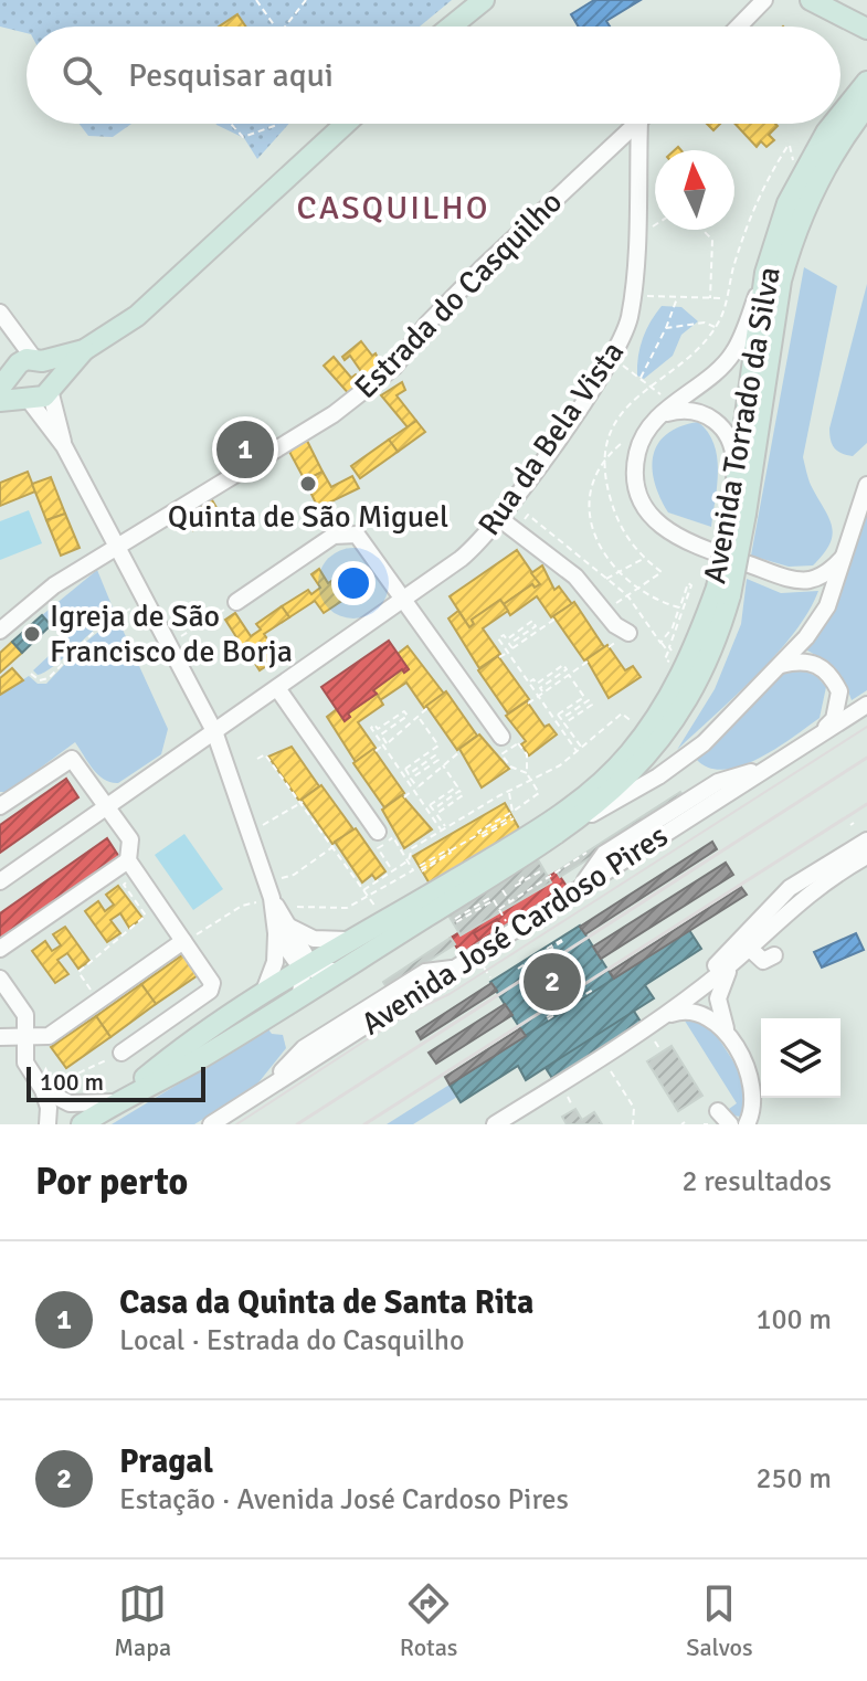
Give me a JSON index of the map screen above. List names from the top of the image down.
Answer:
{
  "streets": {
    "main road": ["Avenida Torrado da Silva"],
    "street": ["Estrada do Casquilho", "Rua da Bela Vista", "Avenida José Cardoso Pires"]
  },
  "districts": ["CASQUILHO"],
  "places": ["Quinta de São Miguel", "Igreja de São Francisco de Borja"],
  "scale_bar": "100 m",
  "north": "top",
  "page": {
    "search": "Pesquisar aqui",
    "pins": ["1", "2"],
    "scale": "100 m",
    "heading": ["Por perto", "2 resultados"],
    "list": [
      {
        "mark": "1",
        "name": "Casa da Quinta de Santa Rita",
        "note": "Local · Estrada do Casquilho",
        "value": "100 m"
      },
      {
        "mark": "2",
        "name": "Pragal",
        "note": "Estação · Avenida José Cardoso Pires",
        "value": "250 m"
      }
    ],
    "nav": ["Mapa", "Rotas", "Salvos"]
  }
}
